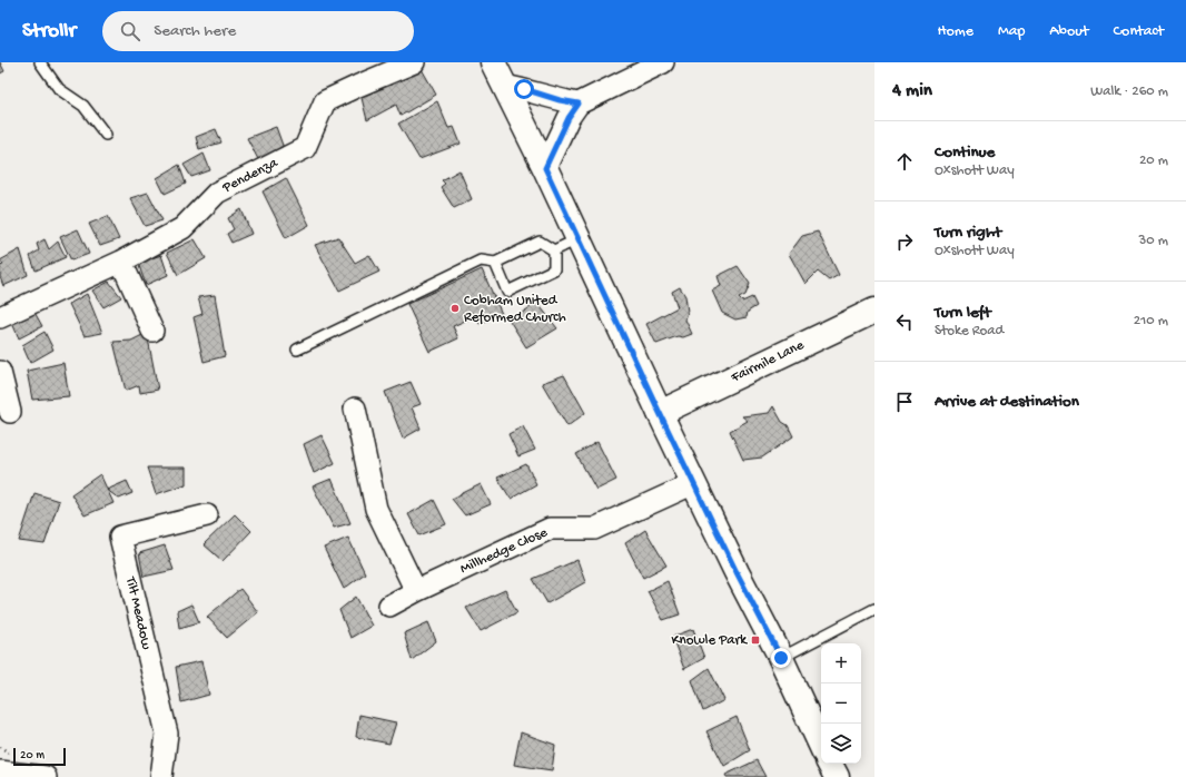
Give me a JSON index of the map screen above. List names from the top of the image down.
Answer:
{
  "streets": {
    "main road": ["Fairmile Lane"],
    "street": ["Pendenza", "Millhedge Close", "Tilt Meadow"]
  },
  "places": {
    "other": ["Cobham United Reformed Church"],
    "transit": ["Knowle Park"]
  },
  "scale_bar": "20 m",
  "page": {
    "header": "Strollr",
    "search": "Search here",
    "nav": [
      "Home",
      "Map",
      "About",
      "Contact"
    ],
    "heading": ["4 min", "Walk · 260 m"],
    "list": [
      ["Continue", "Oxshott Way", "20 m"],
      ["Turn right", "Oxshott Way", "30 m"],
      ["Turn left", "Stoke Road", "210 m"],
      "Arrive at destination"
    ],
    "map_buttons": ["+", "−"],
    "scale": "20 m"
  }
}
